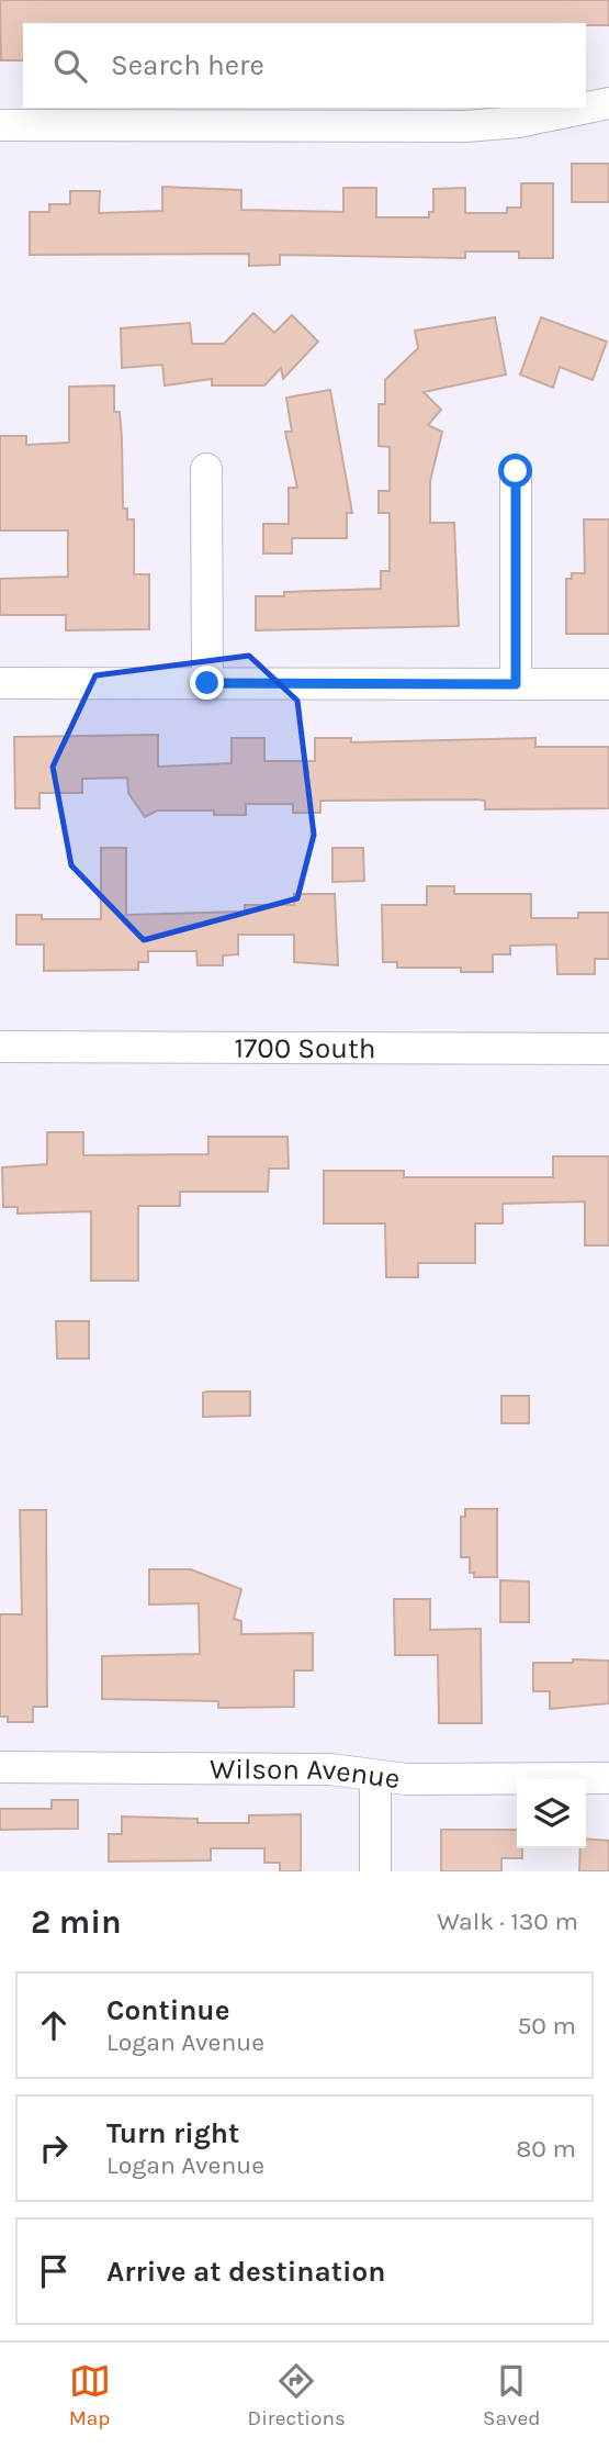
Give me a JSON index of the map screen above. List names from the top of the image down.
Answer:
{
  "streets": {
    "street": ["1700 South", "Wilson Avenue"]
  },
  "page": {
    "search": "Search here",
    "heading": ["2 min", "Walk · 130 m"],
    "list": [
      ["Continue", "Logan Avenue", "50 m"],
      ["Turn right", "Logan Avenue", "80 m"],
      "Arrive at destination"
    ],
    "nav": ["Map", "Directions", "Saved"]
  }
}
